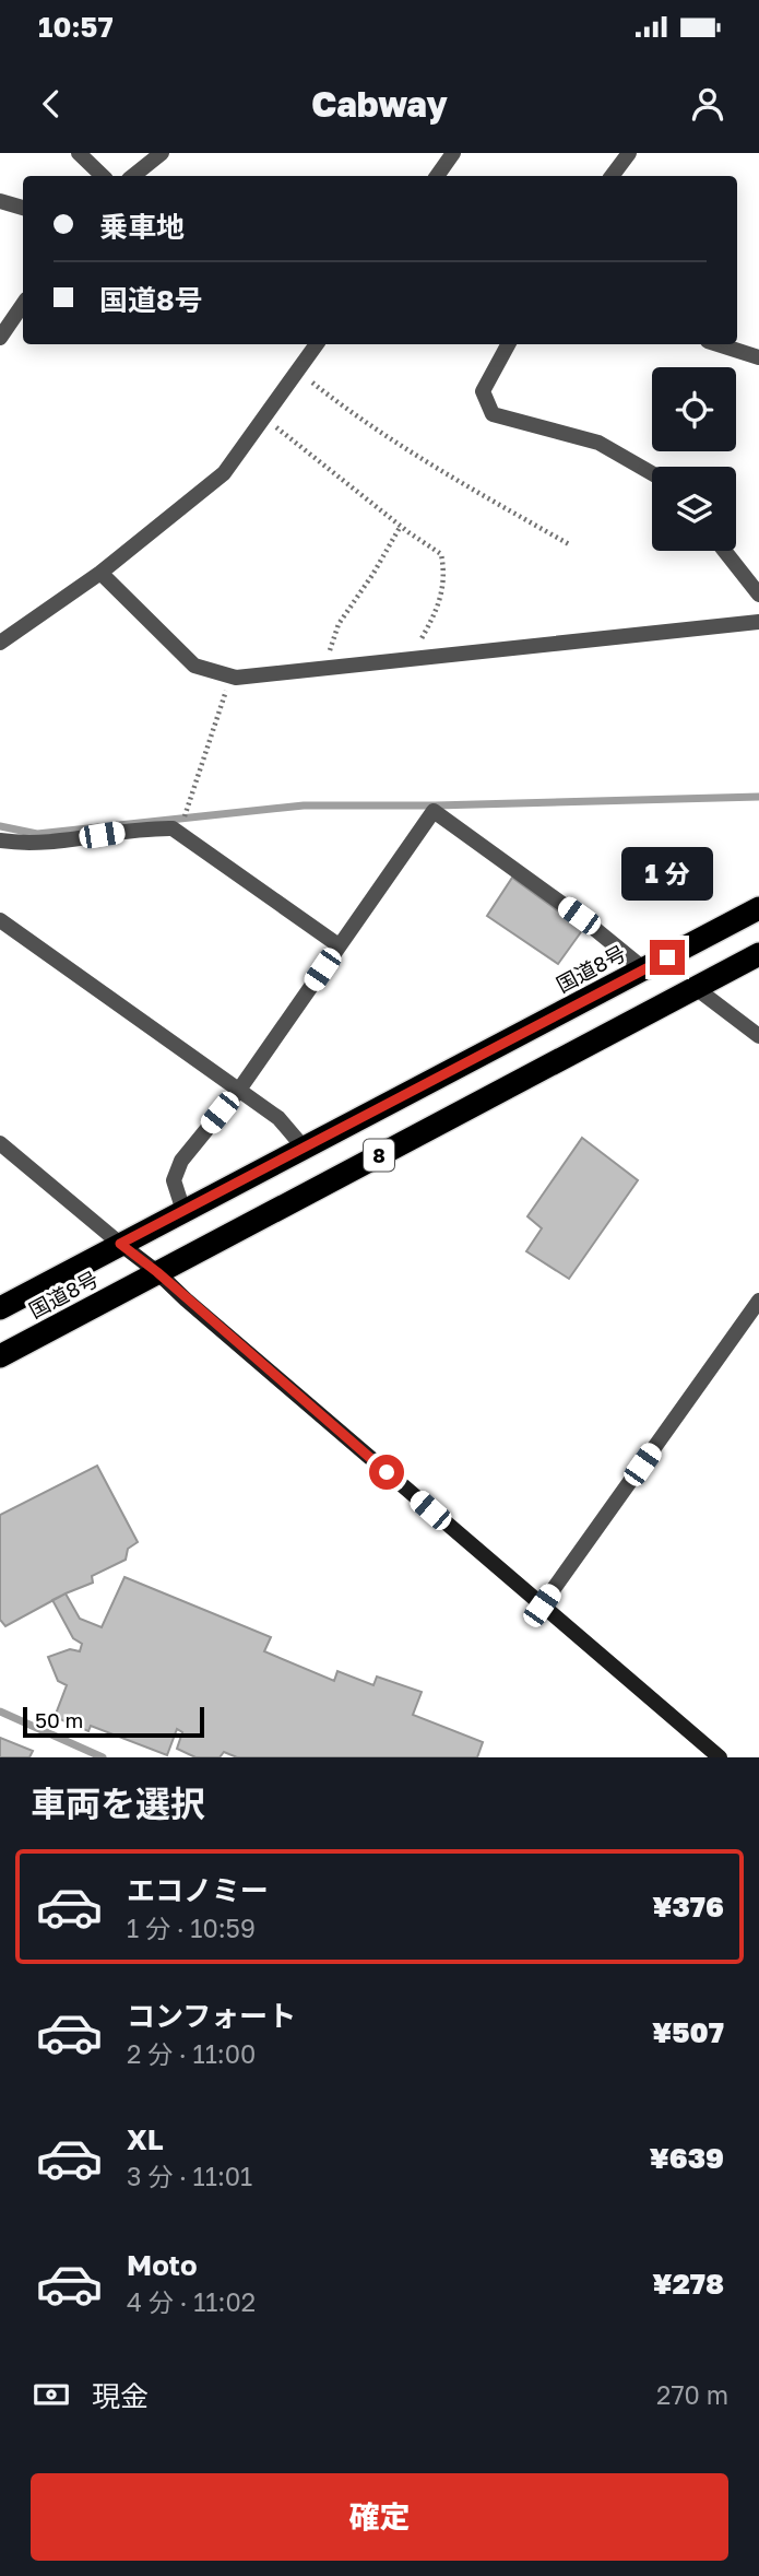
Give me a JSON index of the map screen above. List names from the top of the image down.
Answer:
{
  "streets": {
    "highway": ["国道8号", "8"]
  },
  "scale_bar": "50 m",
  "page": {
    "status": "10:57",
    "header": "Cabway",
    "banner": ["乗車地", "国道8号"],
    "bubble": "1 分",
    "scale": "50 m",
    "heading": "車両を選択",
    "list": [
      {
        "name": "エコノミー",
        "note": "1 分 · 10:59",
        "value": "¥376"
      },
      {
        "name": "コンフォート",
        "note": "2 分 · 11:00",
        "value": "¥507"
      },
      {
        "name": "XL",
        "note": "3 分 · 11:01",
        "value": "¥639"
      },
      {
        "name": "Moto",
        "note": "4 分 · 11:02",
        "value": "¥278"
      }
    ],
    "pay": ["現金", "270 m"],
    "buttons": "確定"
  }
}
